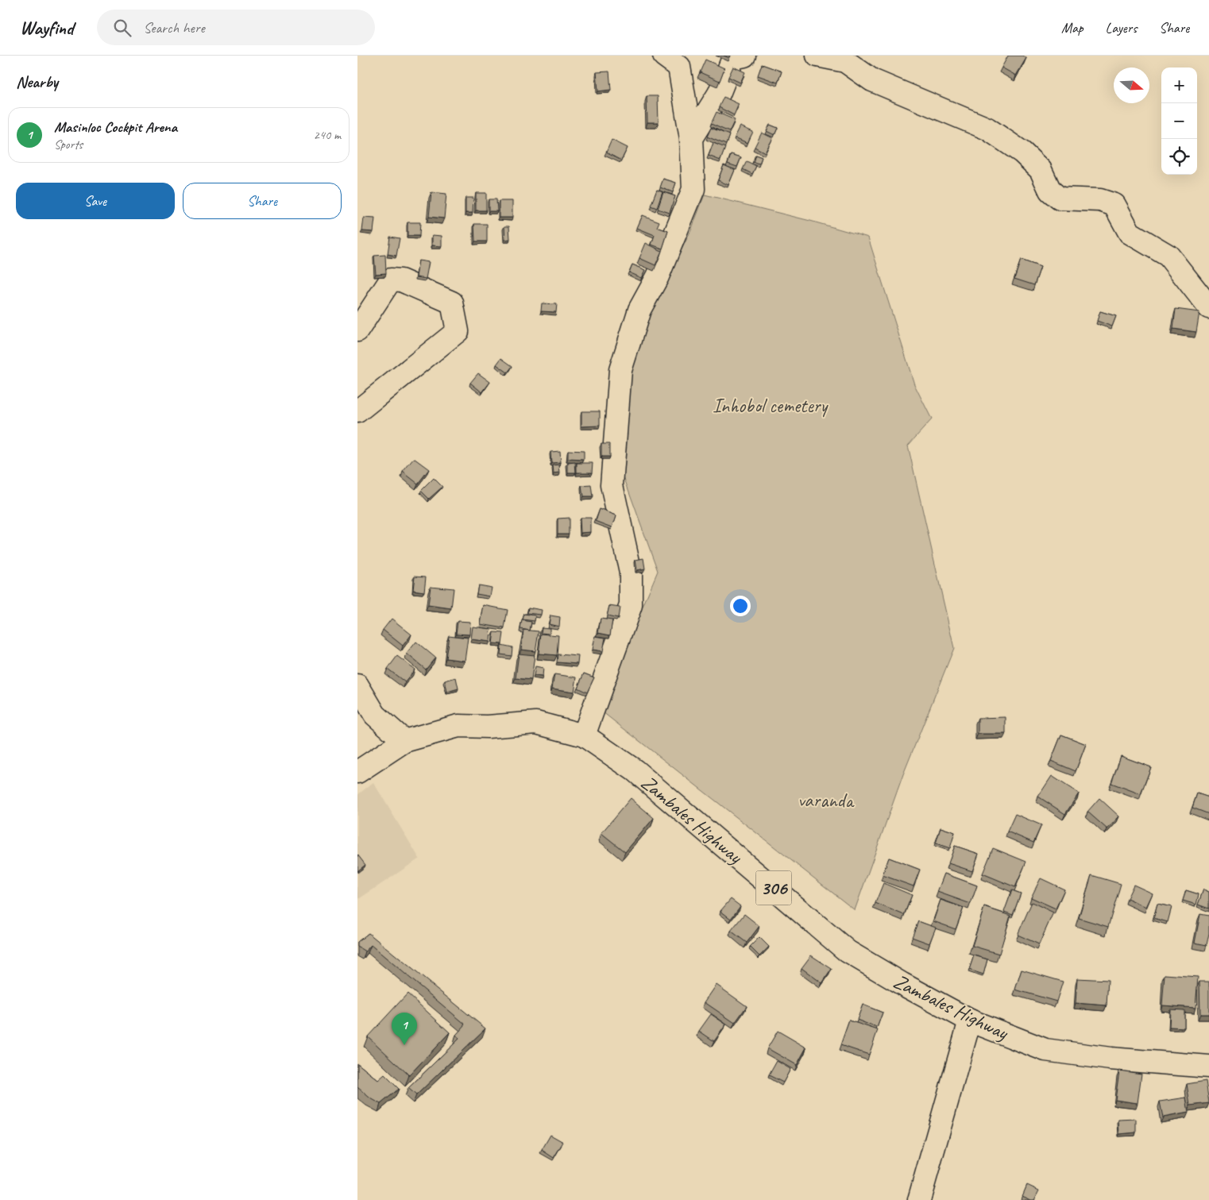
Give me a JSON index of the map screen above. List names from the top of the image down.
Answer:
{
  "streets": {
    "street": ["Zambales Highway", "306"]
  },
  "parks": ["Inhobol cemetery", "varanda"],
  "north": "right",
  "page": {
    "header": "Wayfind",
    "search": "Search here",
    "nav": ["Map", "Layers", "Share"],
    "heading": "Nearby",
    "map_buttons": ["+", "−"],
    "list": [
      {
        "mark": "1",
        "name": "Masinloc Cockpit Arena",
        "note": "Sports",
        "value": "240 m"
      }
    ],
    "buttons": ["Save", "Share"],
    "pins": "1"
  }
}
